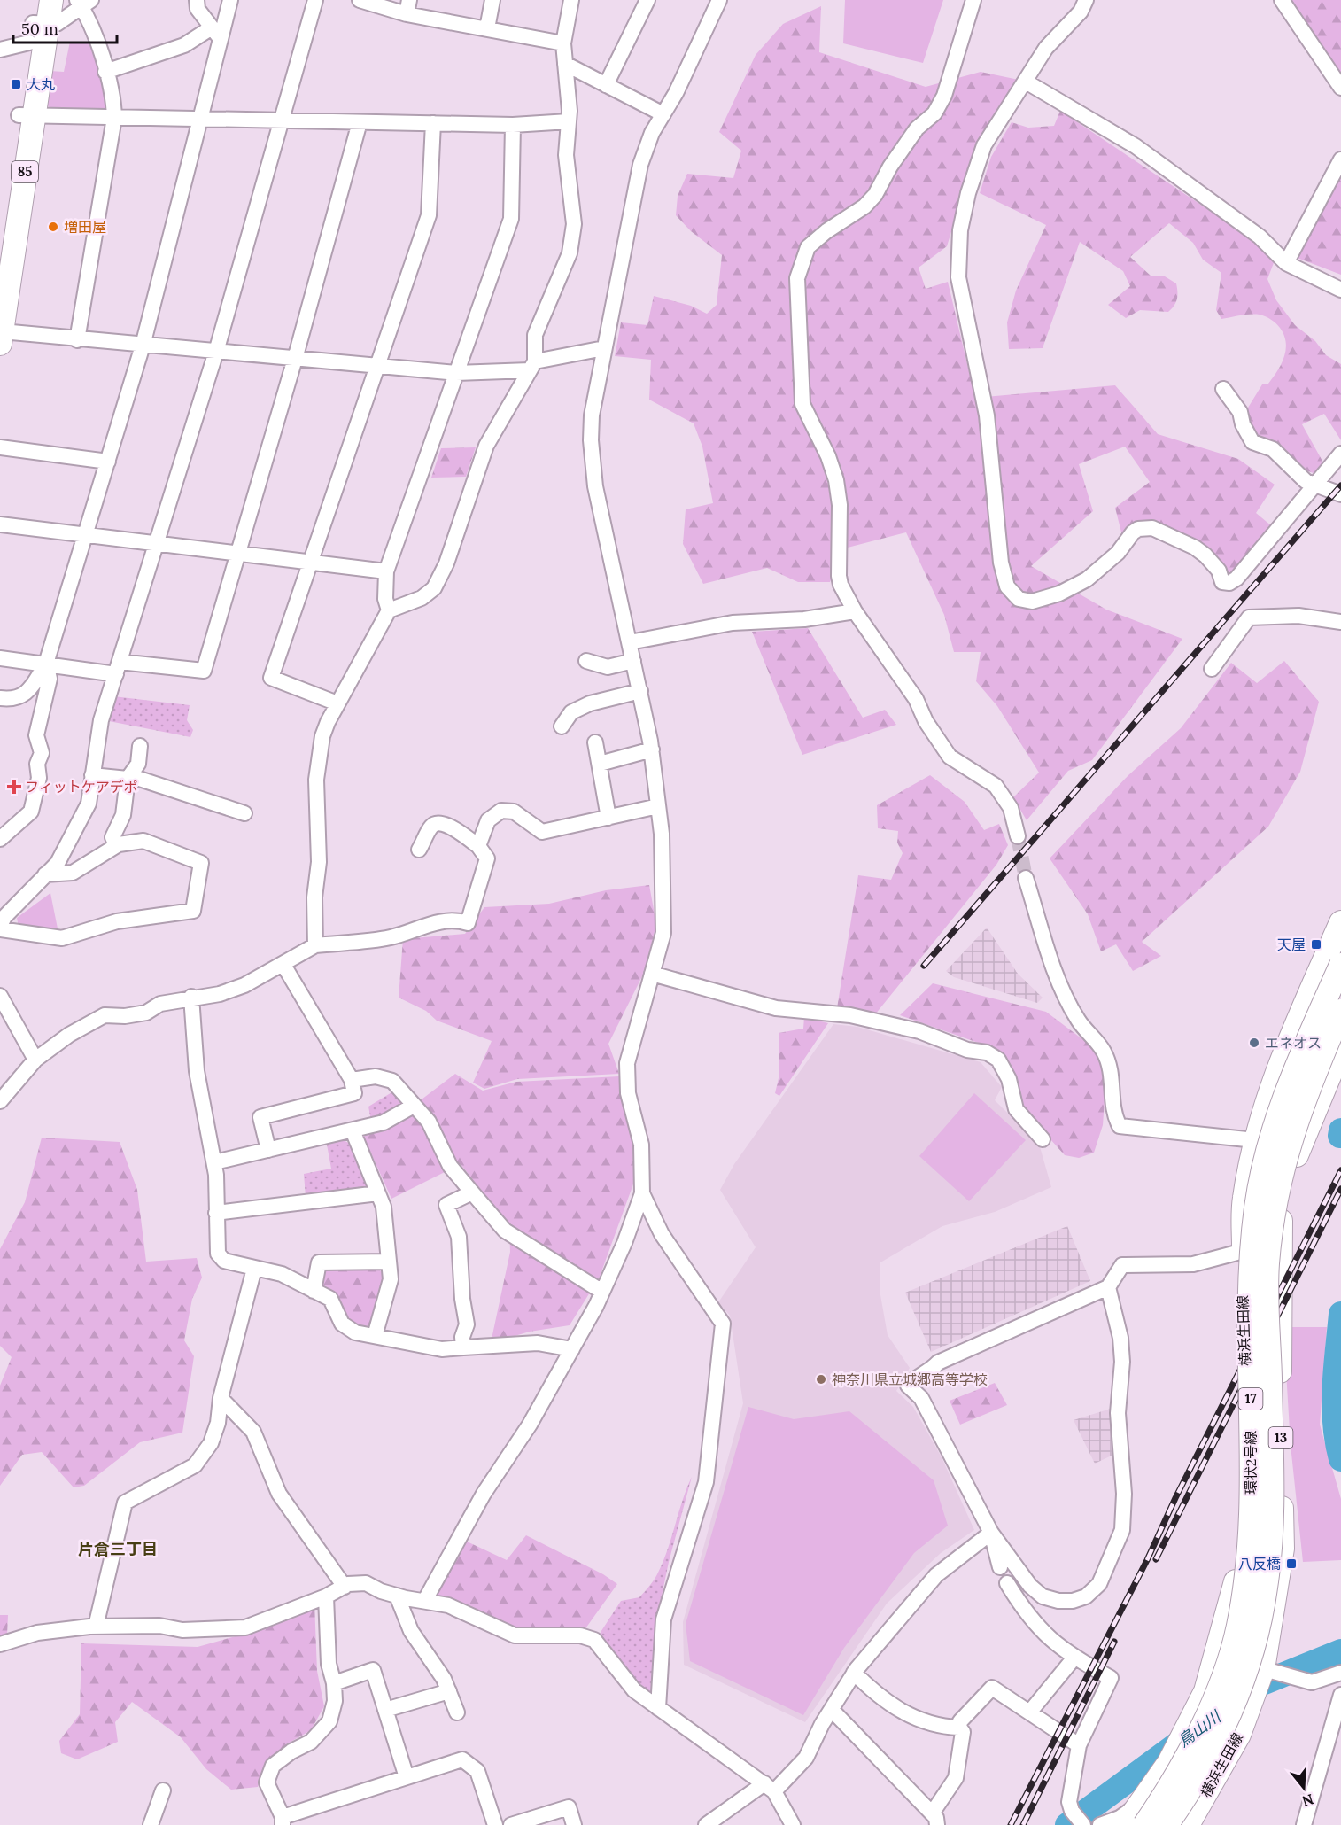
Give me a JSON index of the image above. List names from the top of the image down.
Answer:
{
  "streets": {
    "main road": [
      "85",
      "横浜生田線",
      "17",
      "13",
      "環状2号線"
    ]
  },
  "crossings": [
    ["横浜生田線", "環状2号線"]
  ],
  "districts": ["片倉三丁目"],
  "water": ["鳥山川"],
  "places": {
    "transit": ["大丸", "天屋", "八反橋"],
    "other": ["増田屋", "エネオス", "神奈川県立城郷高等学校"],
    "health": ["フィットケアデポ"]
  },
  "scale_bar": "50 m",
  "north": "bottom"
}
